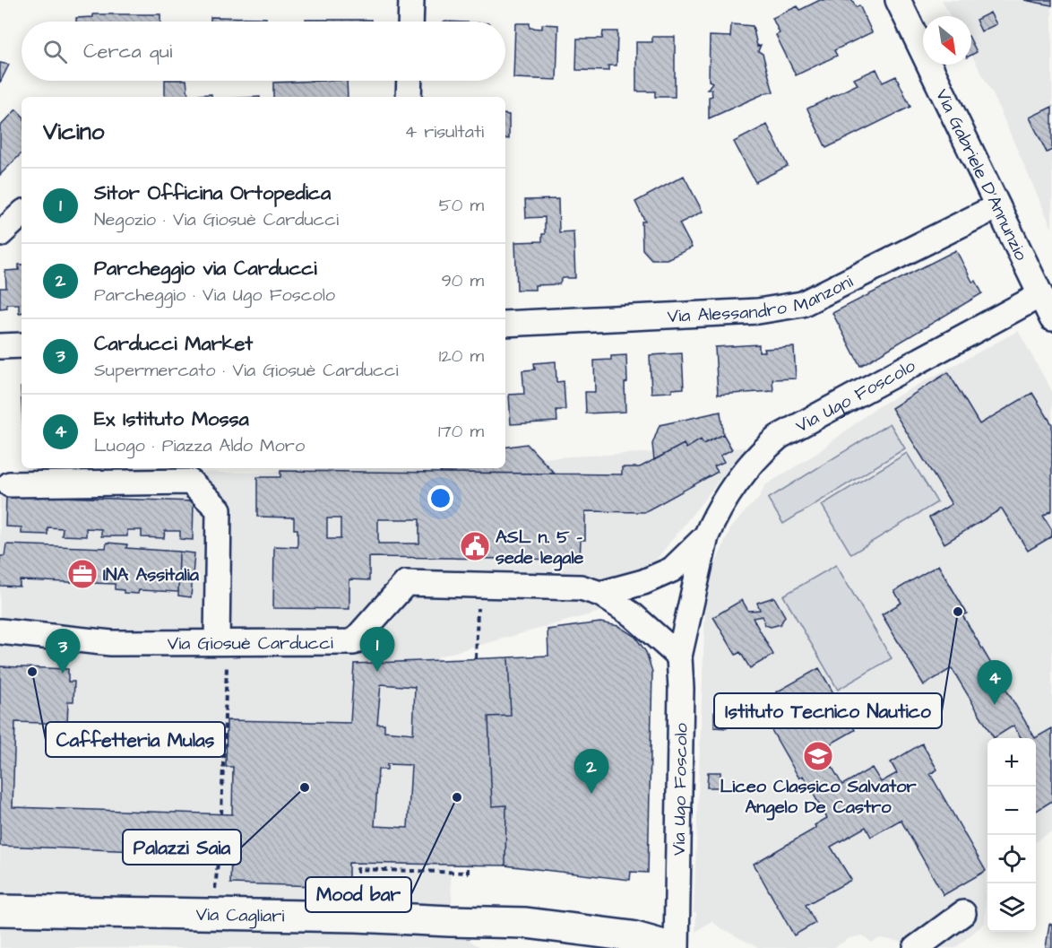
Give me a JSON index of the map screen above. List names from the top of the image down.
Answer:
{
  "streets": {
    "main road": ["Via Cagliari"],
    "street": [
      "Via Gabriele D'Annunzio",
      "Via Alessandro Manzoni",
      "Via Ugo Foscolo",
      "Via Giosuè Carducci"
    ]
  },
  "crossings": [
    ["Via Gabriele D'Annunzio", "Via Alessandro Manzoni"],
    ["Via Gabriele D'Annunzio", "Via Ugo Foscolo"],
    ["Via Ugo Foscolo", "Via Giosuè Carducci"],
    ["Via Ugo Foscolo", "Via Cagliari"]
  ],
  "places": {
    "public building": ["ASL n. 5 - sede legale"],
    "office": ["INA Assitalia"],
    "other": [
      "Istituto Tecnico Nautico",
      "Caffetteria Mulas",
      "Palazzi Saia",
      "Mood bar"
    ],
    "school or university": ["Liceo Classico Salvator Angelo De Castro"]
  },
  "north": "bottom right",
  "page": {
    "search": "Cerca qui",
    "heading": ["Vicino", "4 risultati"],
    "list": [
      {
        "mark": "1",
        "name": "Sitor Officina Ortopedica",
        "note": "Negozio · Via Giosuè Carducci",
        "value": "50 m"
      },
      {
        "mark": "2",
        "name": "Parcheggio via Carducci",
        "note": "Parcheggio · Via Ugo Foscolo",
        "value": "90 m"
      },
      {
        "mark": "3",
        "name": "Carducci Market",
        "note": "Supermercato · Via Giosuè Carducci",
        "value": "120 m"
      },
      {
        "mark": "4",
        "name": "Ex Istituto Mossa",
        "note": "Luogo · Piazza Aldo Moro",
        "value": "170 m"
      }
    ],
    "pins": [
      "1",
      "3",
      "4",
      "2"
    ],
    "map_buttons": ["+", "−"]
  }
}
